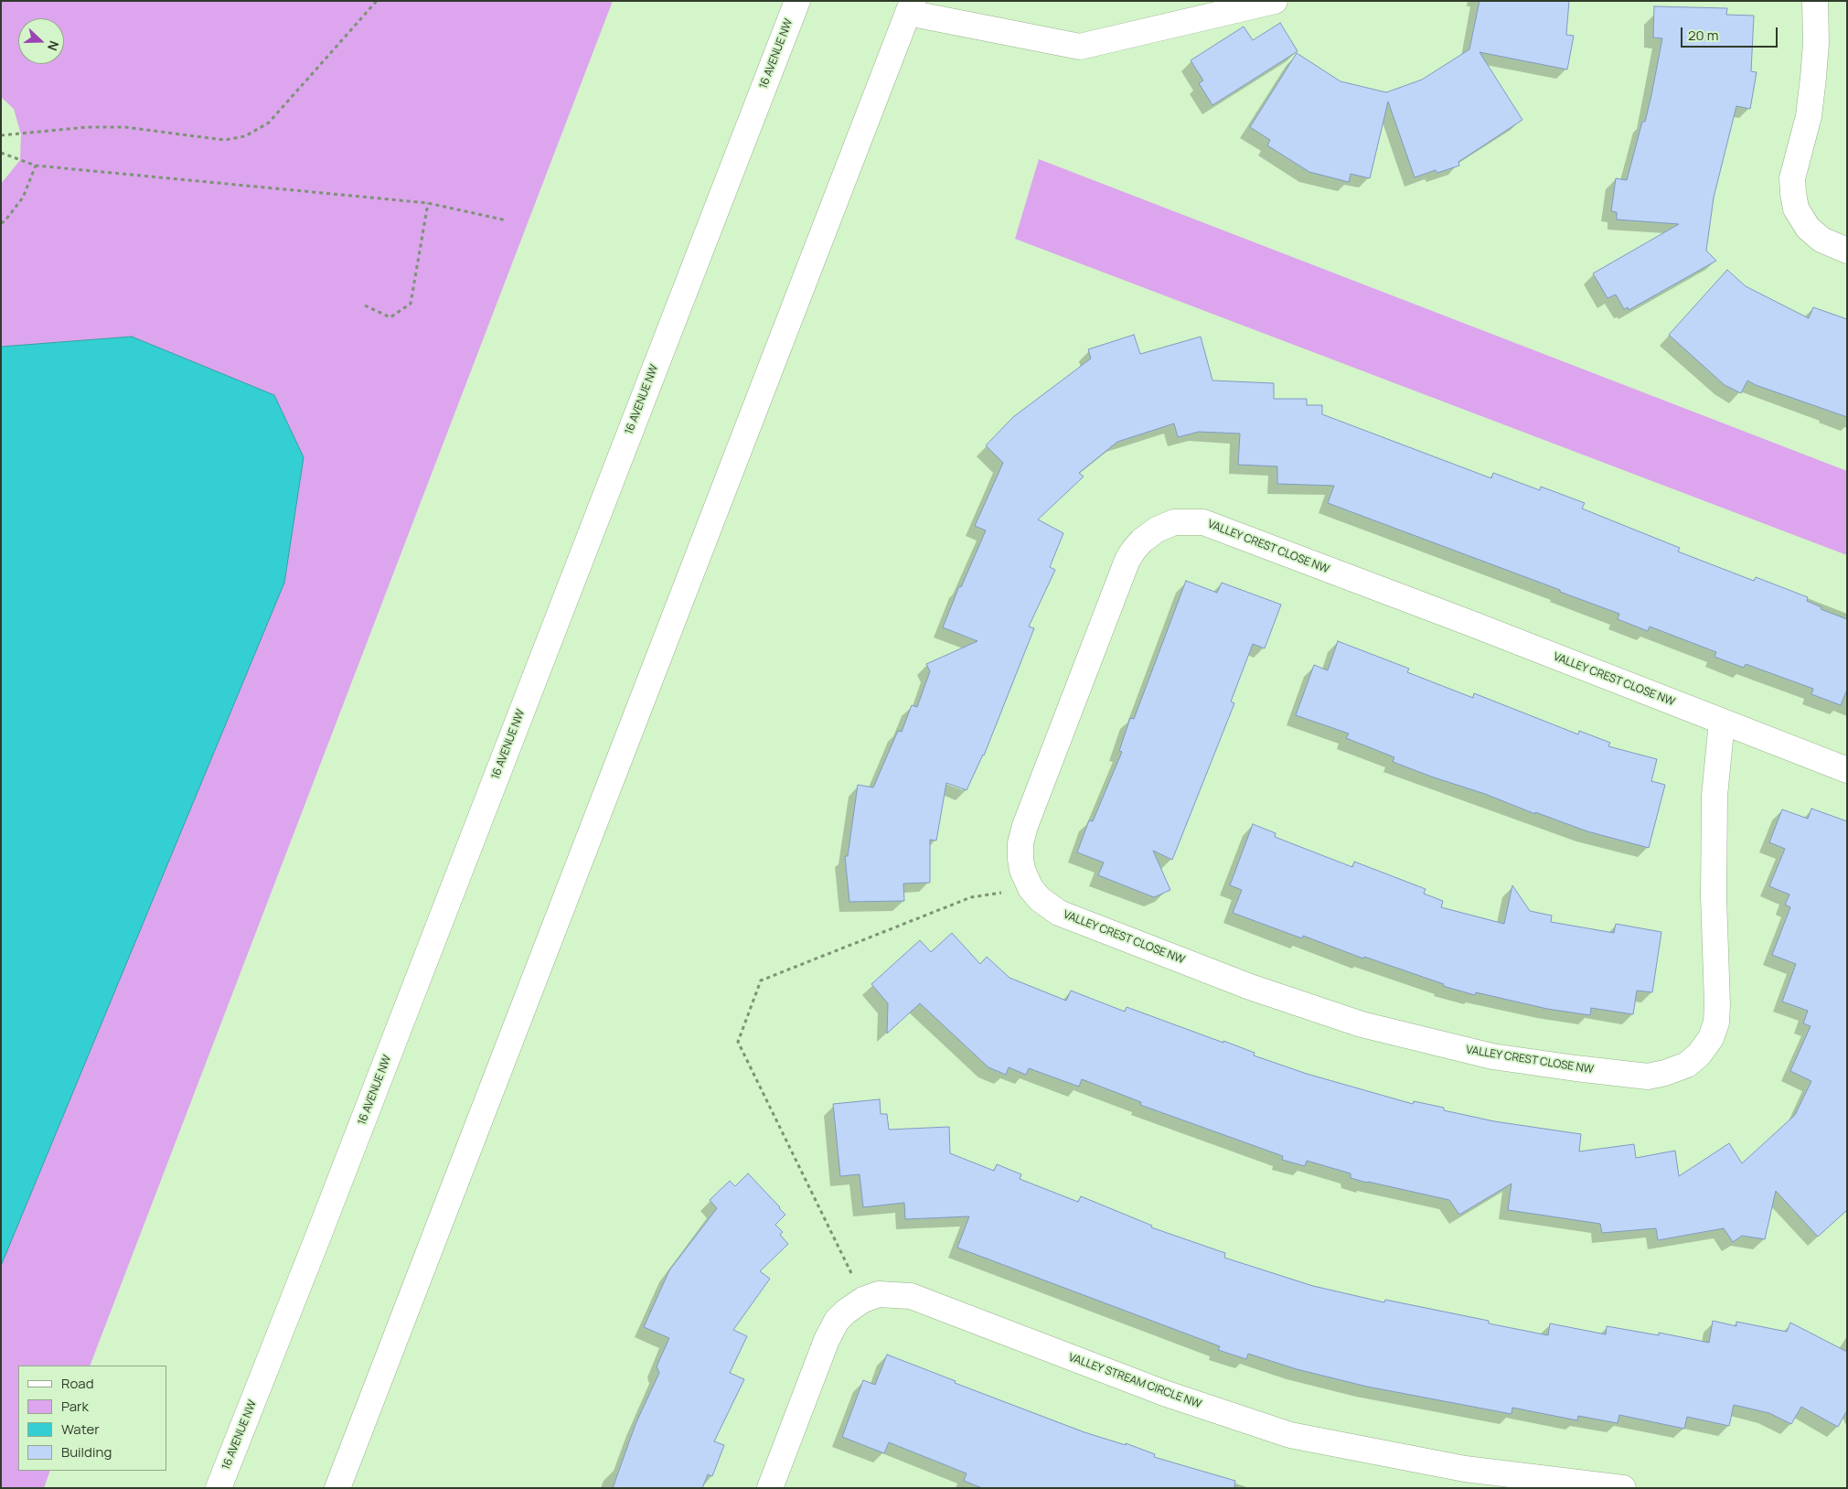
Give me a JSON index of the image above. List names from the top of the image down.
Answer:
{
  "streets": {
    "main road": ["16 AVENUE NW", "VALLEY CREST CLOSE NW", "VALLEY STREAM CIRCLE NW"]
  },
  "legend": [
    "Road",
    "Park",
    "Water",
    "Building"
  ],
  "scale_bar": "20 m",
  "north": "right"
}
